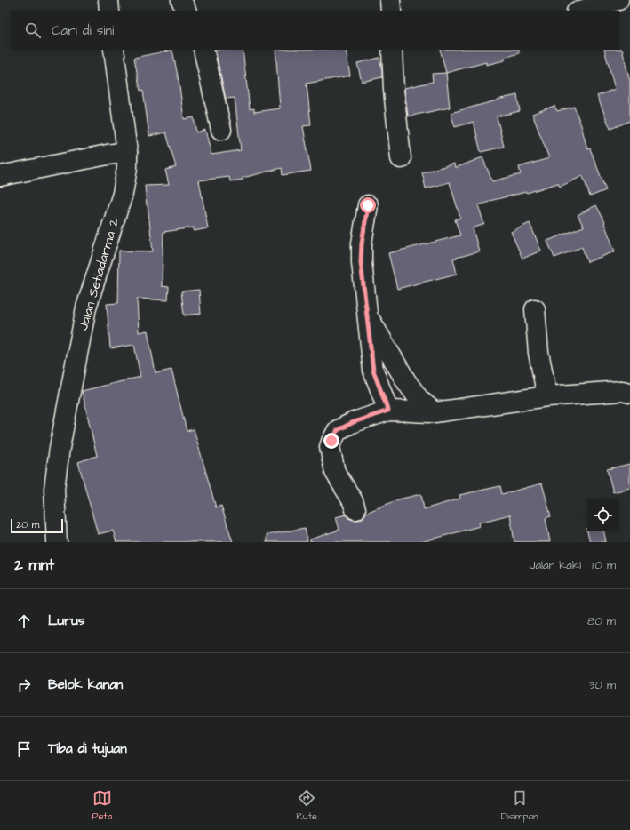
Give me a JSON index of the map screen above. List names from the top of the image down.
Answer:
{
  "streets": {
    "street": ["Jalan Setiadarma 2"]
  },
  "scale_bar": "20 m",
  "page": {
    "search": "Cari di sini",
    "scale": "20 m",
    "heading": ["2 mnt", "Jalan kaki · 110 m"],
    "list": [
      ["Lurus", "80 m"],
      ["Belok kanan", "30 m"],
      "Tiba di tujuan"
    ],
    "nav": ["Peta", "Rute", "Disimpan"]
  }
}
